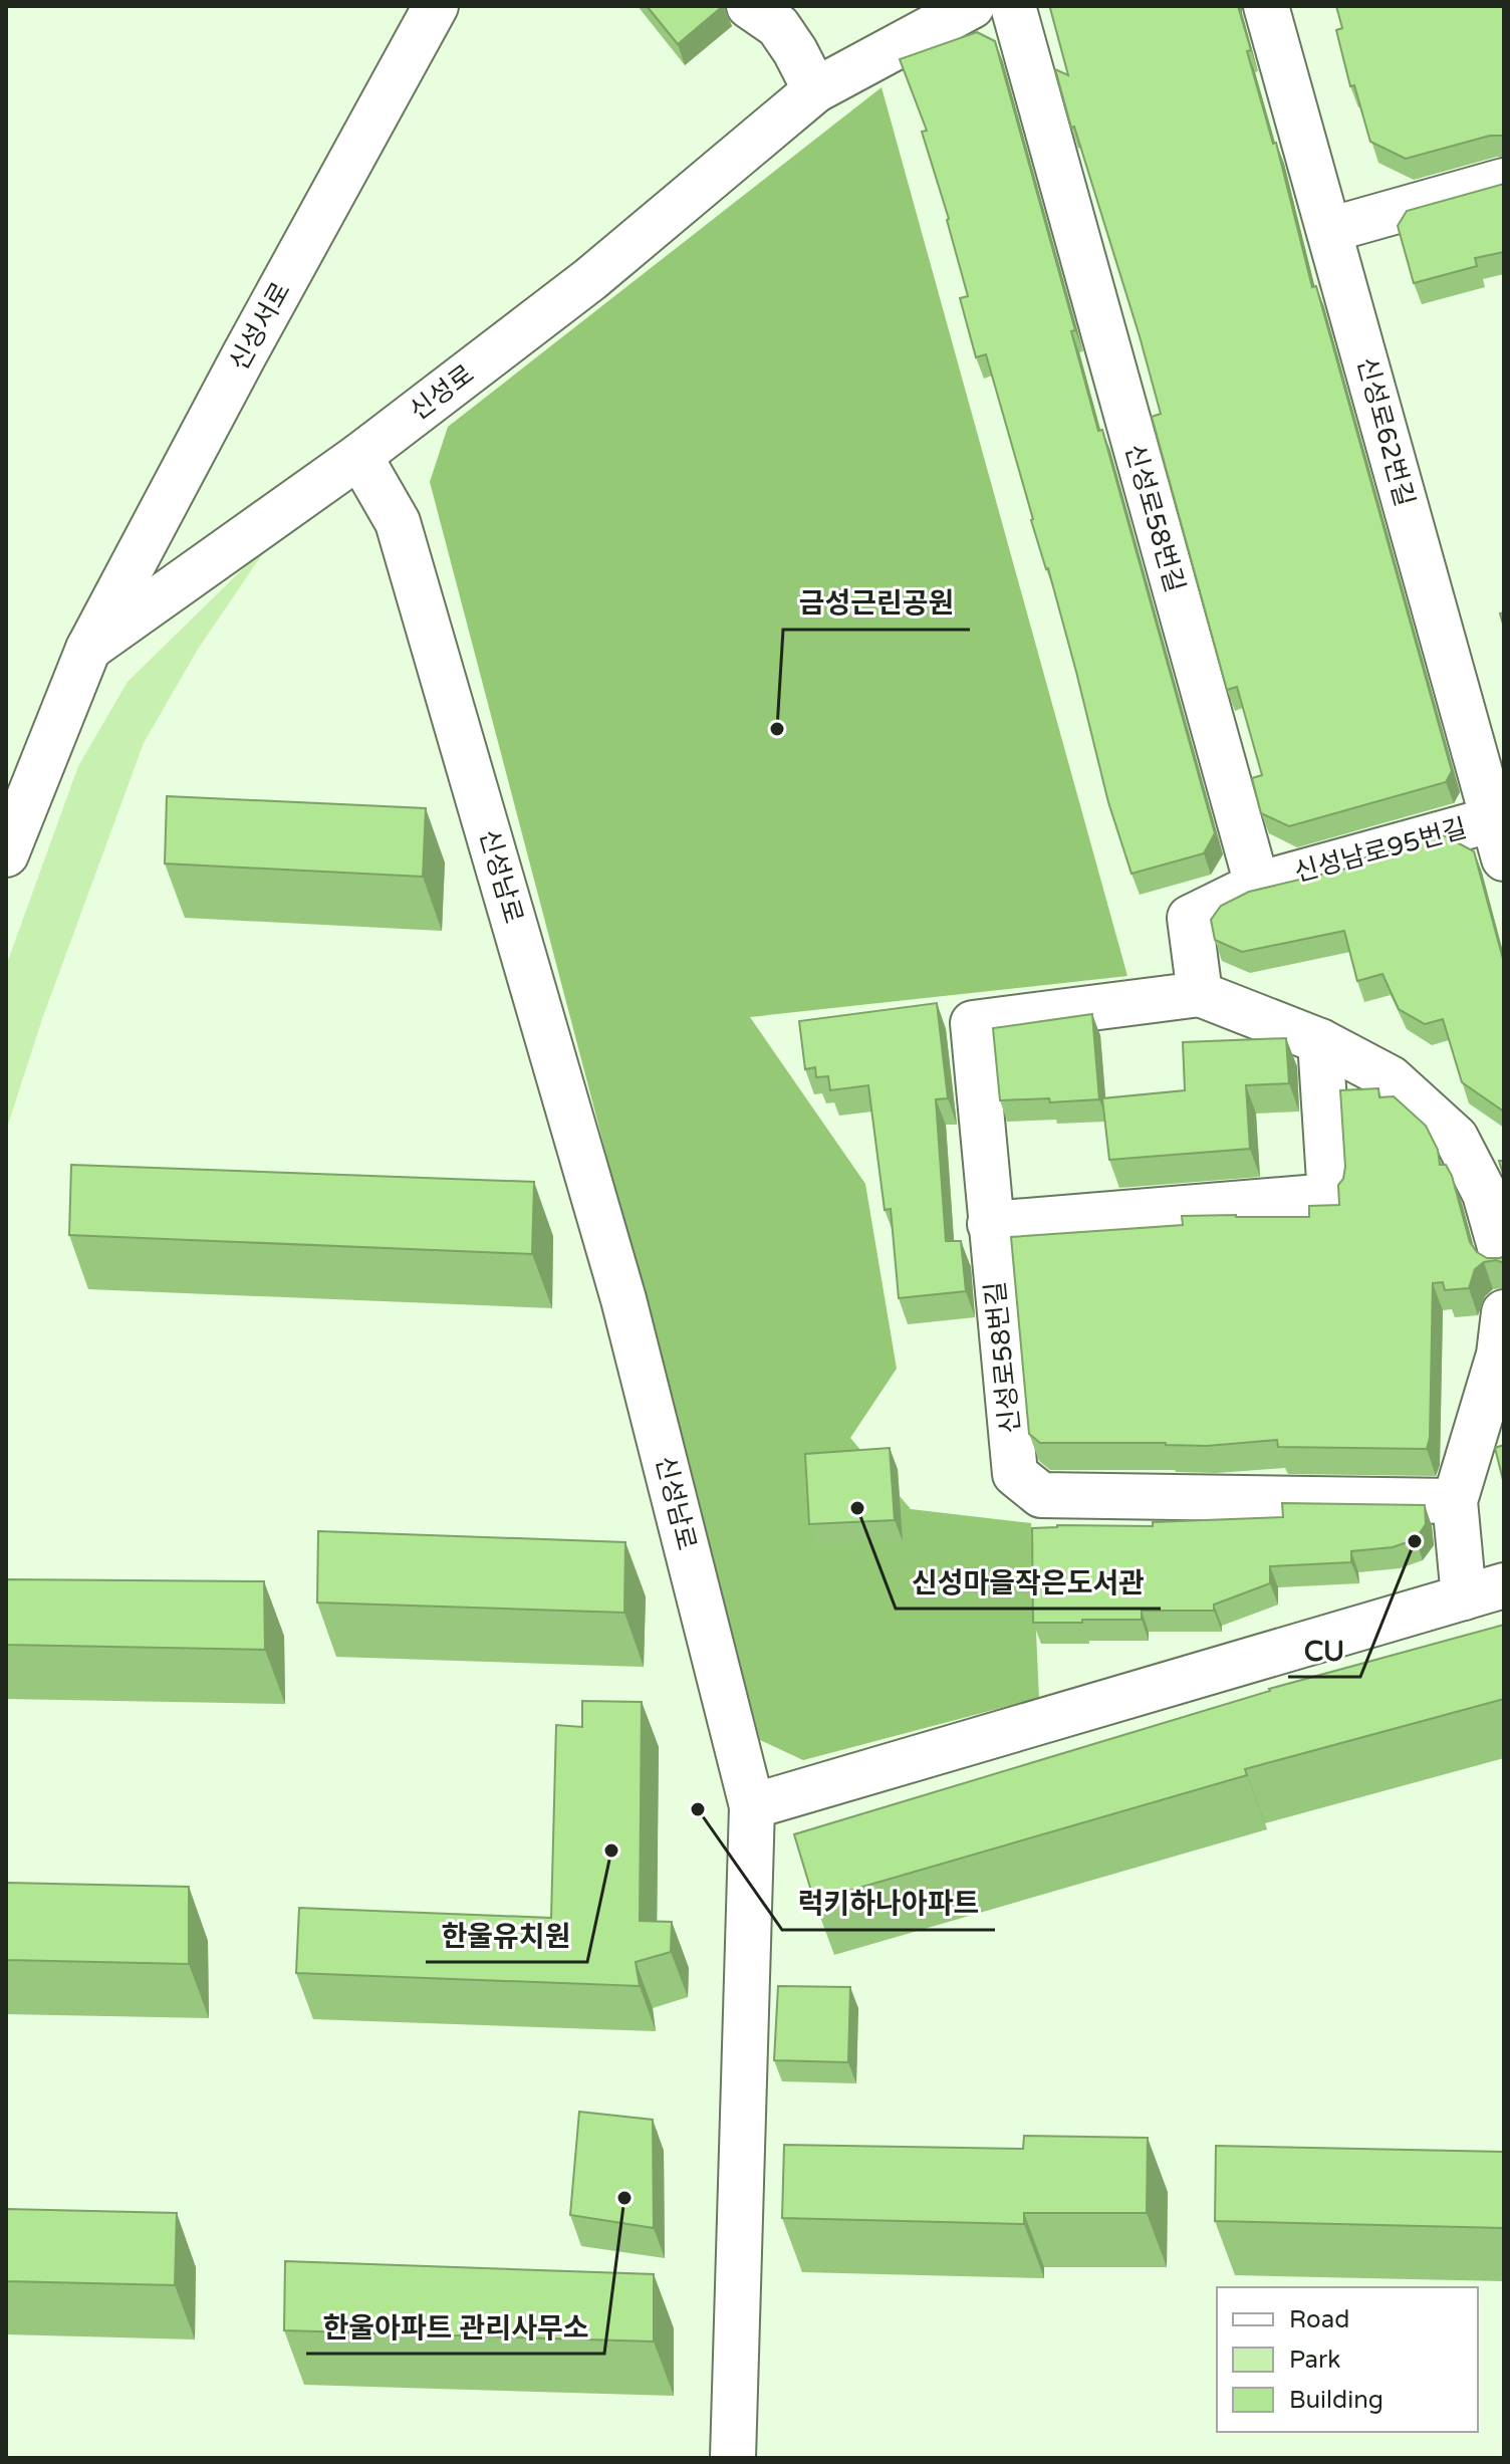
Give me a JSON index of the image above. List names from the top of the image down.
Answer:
{
  "streets": {
    "street": [
      "신성서로",
      "신성로",
      "신성로62번길",
      "신성로58번길",
      "신성남로95번길",
      "신성남로"
    ]
  },
  "crossings": [
    ["신성서로", "신성로"],
    ["신성로", "신성남로"],
    ["신성로62번길", "신성남로95번길"],
    ["신성로58번길", "신성남로95번길"]
  ],
  "places": [
    "금성근린공원",
    "신성마을작은도서관",
    "CU",
    "럭키하나아파트",
    "한울유치원",
    "한울아파트 관리사무소"
  ],
  "legend": ["Road", "Park", "Building"]
}
